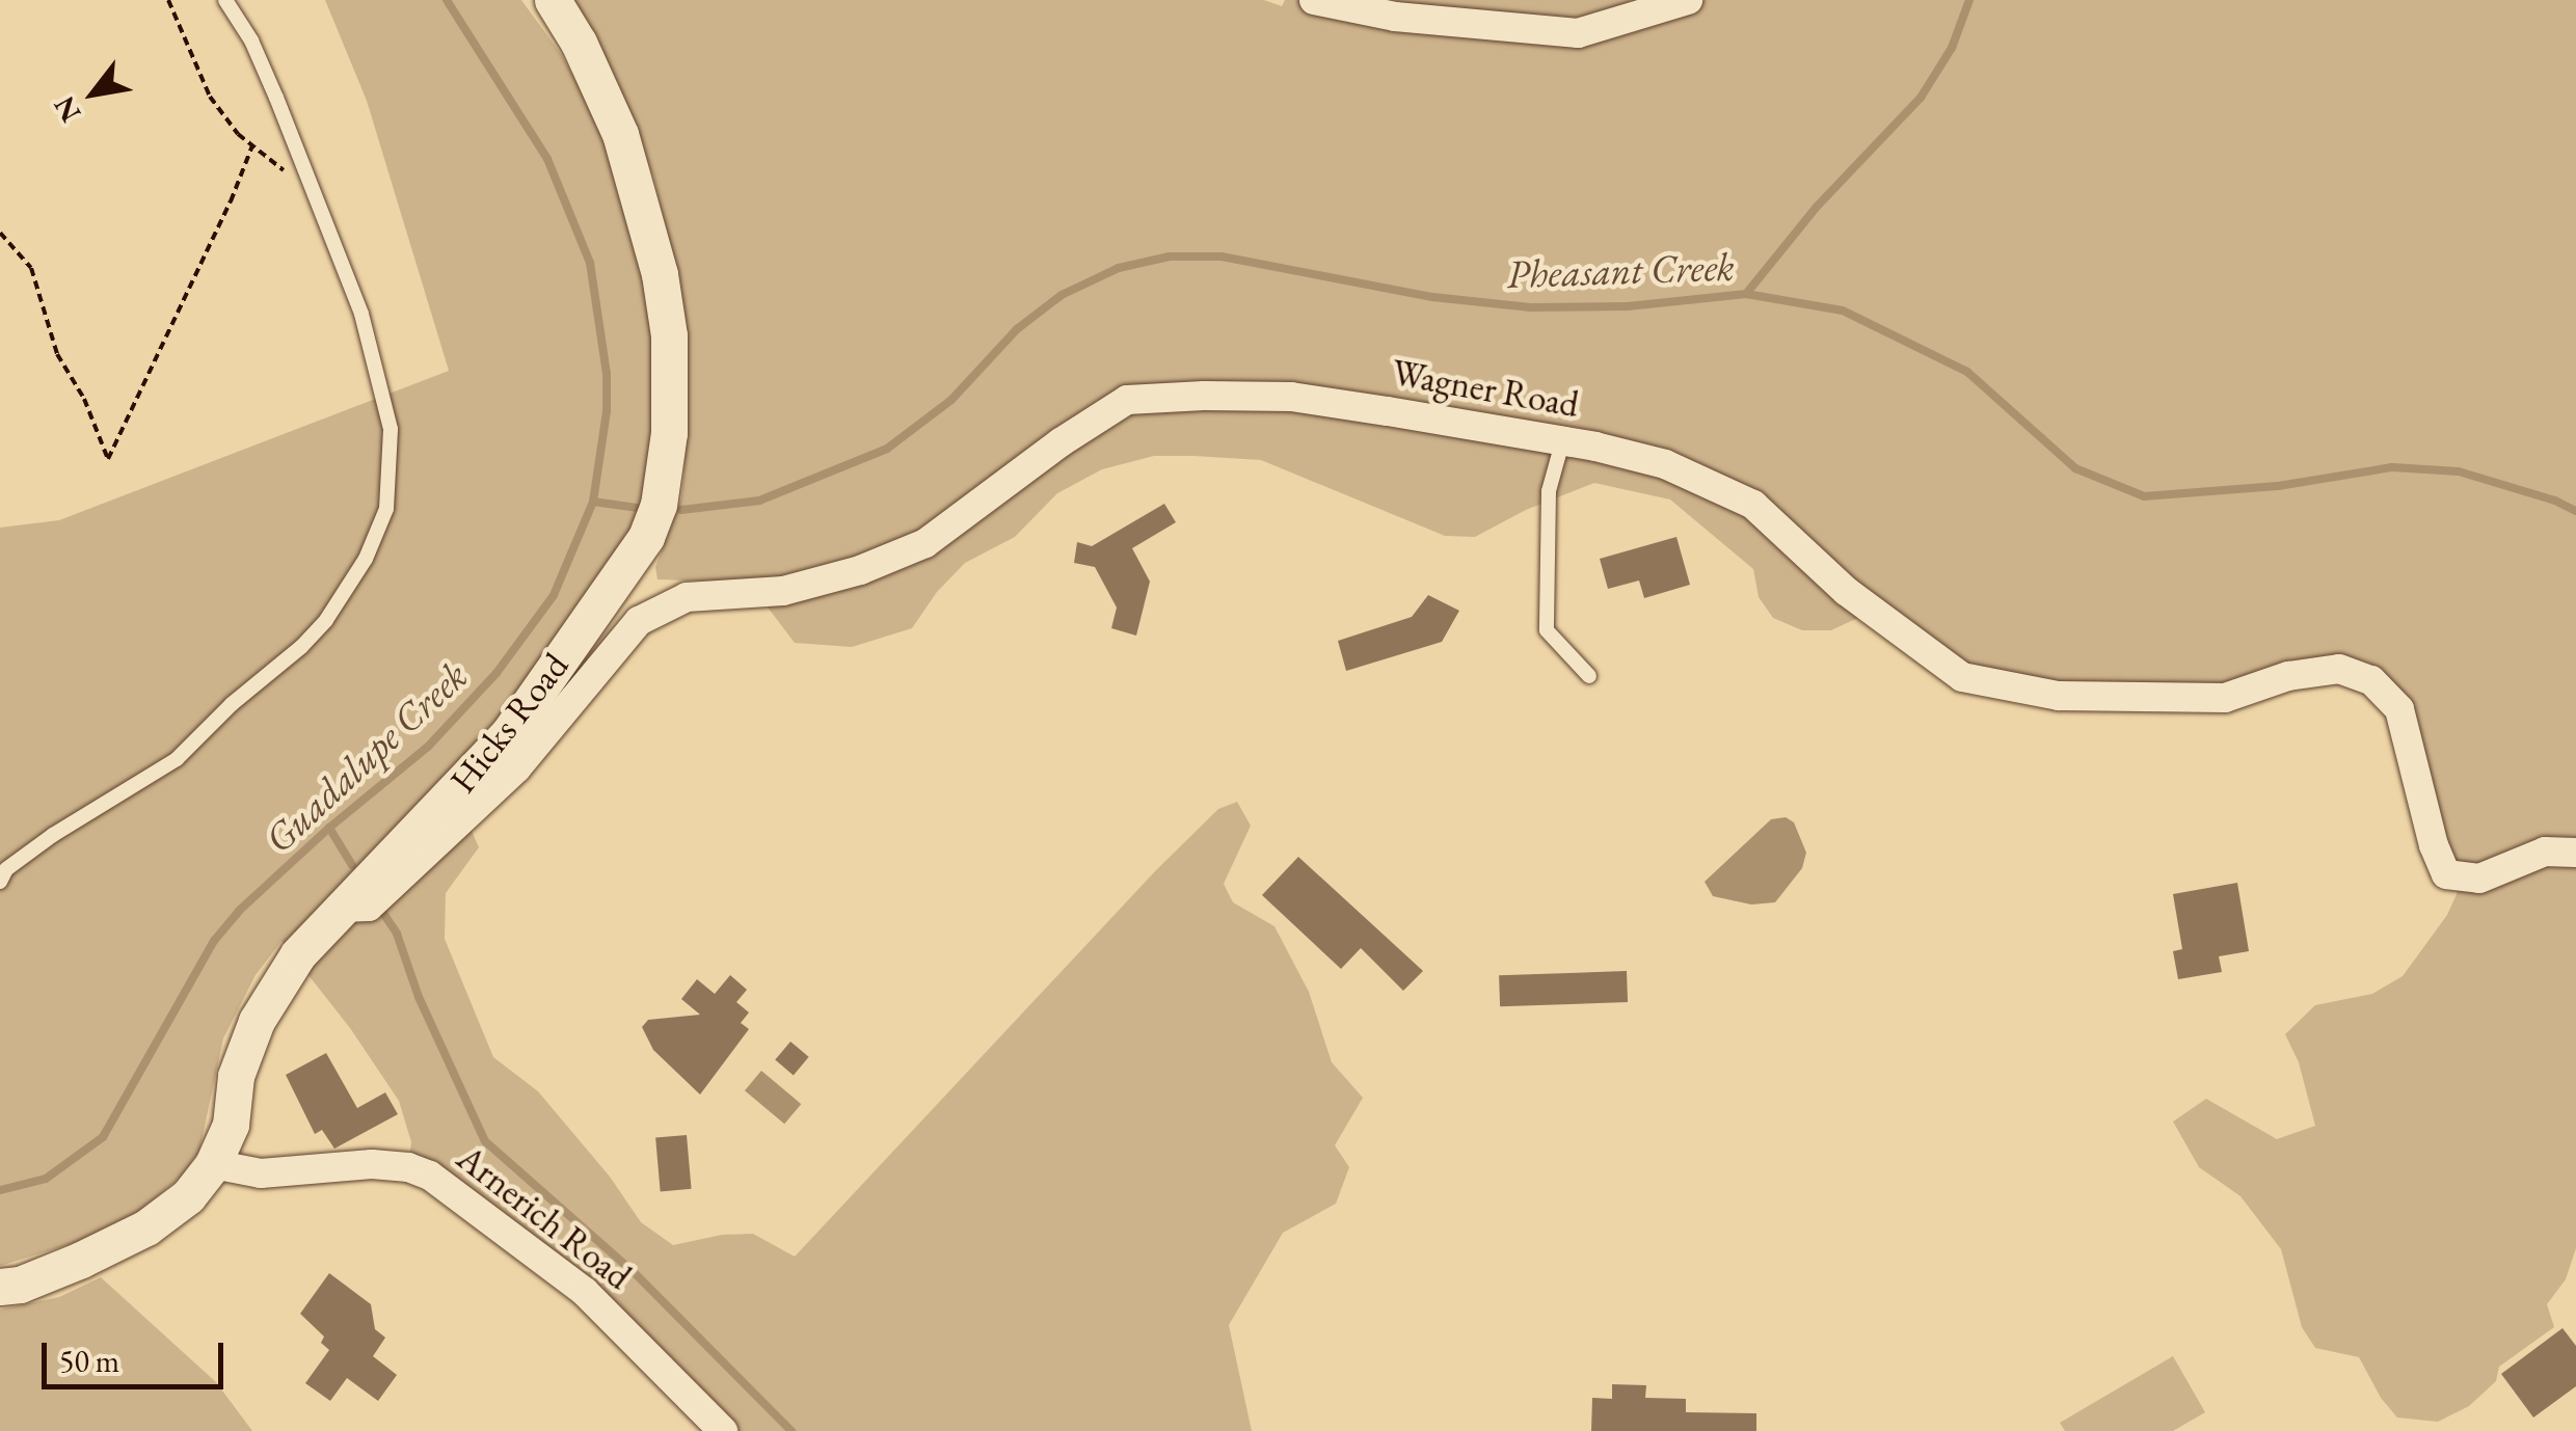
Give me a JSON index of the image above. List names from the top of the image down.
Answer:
{
  "streets": {
    "street": ["Wagner Road", "Hicks Road", "Arnerich Road"]
  },
  "crossings": [
    ["Wagner Road", "Hicks Road"],
    ["Hicks Road", "Arnerich Road"]
  ],
  "water": ["Pheasant Creek", "Guadalupe Creek"],
  "scale_bar": "50 m",
  "north": "bottom left"
}
